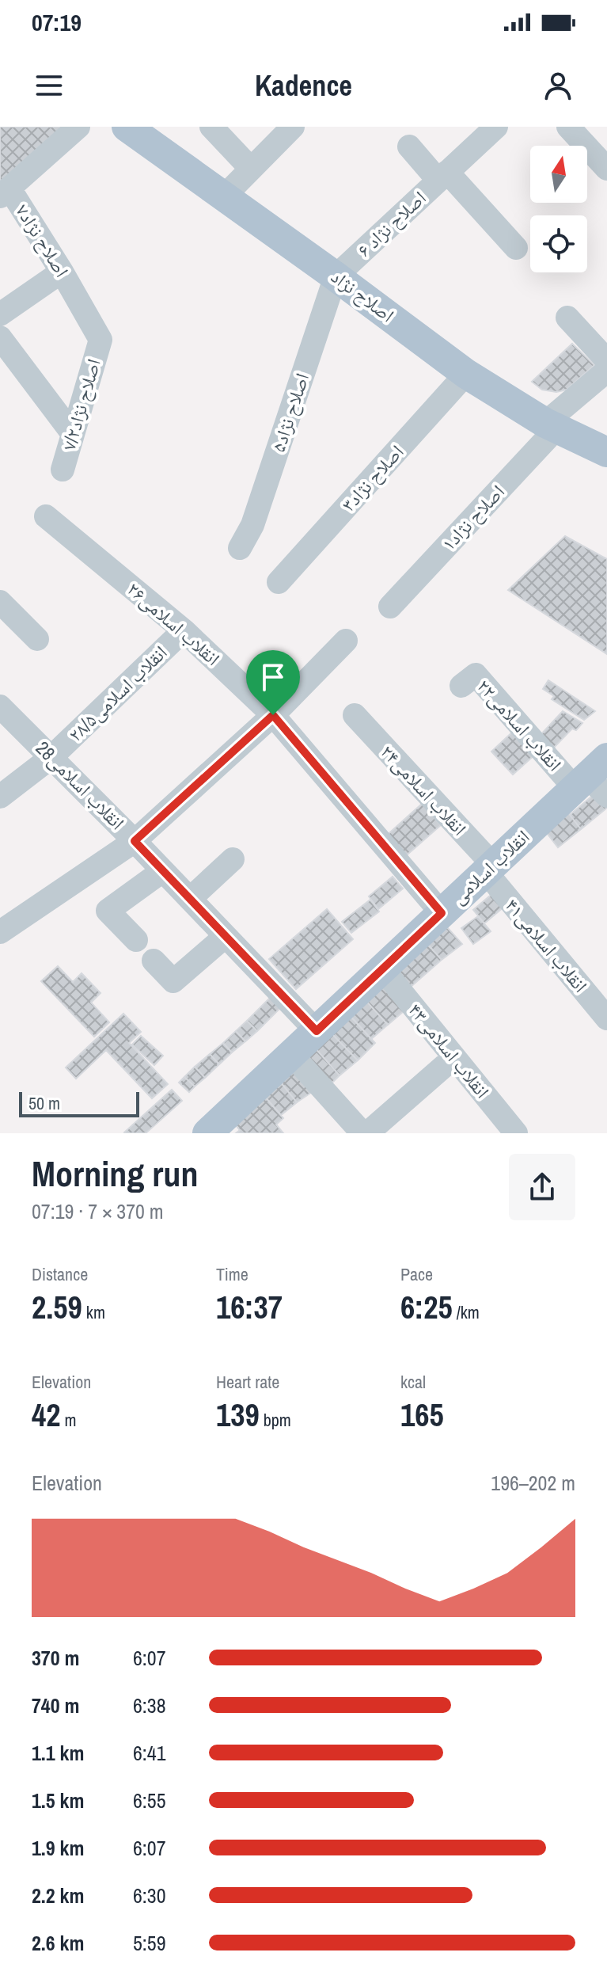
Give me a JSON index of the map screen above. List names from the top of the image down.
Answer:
{
  "streets": {
    "main road": ["اصلاح نژاد", "انقلاب اسلامی"],
    "street": [
      "۶ اصلاح نژاد",
      "اصلاح نژاد۷",
      "اصلاح نژاد۷/۲",
      "اصلاح نژاد۵",
      "اصلاح نژاد۳",
      "اصلاح نژاد۱",
      "انقلاب اسلامی۲۶",
      "انقلاب اسلامی۲۸/۵",
      "انقلاب اسلامی۲۲",
      "28انقلاب اسلامی",
      "انقلاب اسلامی۲۴",
      "انقلاب اسلامی۴۱",
      "انقلاب اسلامی۴۳"
    ]
  },
  "crossings": [
    ["۶ اصلاح نژاد", "اصلاح نژاد"],
    ["۶ اصلاح نژاد", "اصلاح نژاد۵"],
    ["اصلاح نژاد۷", "اصلاح نژاد۷/۲"],
    ["اصلاح نژاد", "اصلاح نژاد۵"],
    ["اصلاح نژاد", "اصلاح نژاد۳"],
    ["اصلاح نژاد", "اصلاح نژاد۱"],
    ["انقلاب اسلامی۲۶", "انقلاب اسلامی۲۸/۵"],
    ["انقلاب اسلامی۲۶", "انقلاب اسلامی"],
    ["انقلاب اسلامی۲۸/۵", "28انقلاب اسلامی"],
    ["انقلاب اسلامی۲۲", "انقلاب اسلامی"],
    ["28انقلاب اسلامی", "انقلاب اسلامی"],
    ["انقلاب اسلامی۲۴", "انقلاب اسلامی"],
    ["انقلاب اسلامی۲۴", "انقلاب اسلامی۴۱"],
    ["انقلاب اسلامی", "انقلاب اسلامی۴۱"],
    ["انقلاب اسلامی", "انقلاب اسلامی۴۳"]
  ],
  "scale_bar": "50 m",
  "north": "top",
  "page": {
    "status": "07:19",
    "header": "Kadence",
    "scale": "50 m",
    "heading": ["Morning run", "07:19 · 7 × 370 m"],
    "stats": [
      ["Distance", "2.59 km"],
      ["Time", "16:37"],
      ["Pace", "6:25 /km"],
      ["Elevation", "42 m"],
      ["Heart rate", "139 bpm"],
      ["kcal", "165"]
    ],
    "chart": ["Elevation", "196–202 m"],
    "list": [
      {
        "name": "370 m",
        "note": "6:07"
      },
      {
        "name": "740 m",
        "note": "6:38"
      },
      {
        "name": "1.1 km",
        "note": "6:41"
      },
      {
        "name": "1.5 km",
        "note": "6:55"
      },
      {
        "name": "1.9 km",
        "note": "6:07"
      },
      {
        "name": "2.2 km",
        "note": "6:30"
      },
      {
        "name": "2.6 km",
        "note": "5:59"
      }
    ]
  }
}
